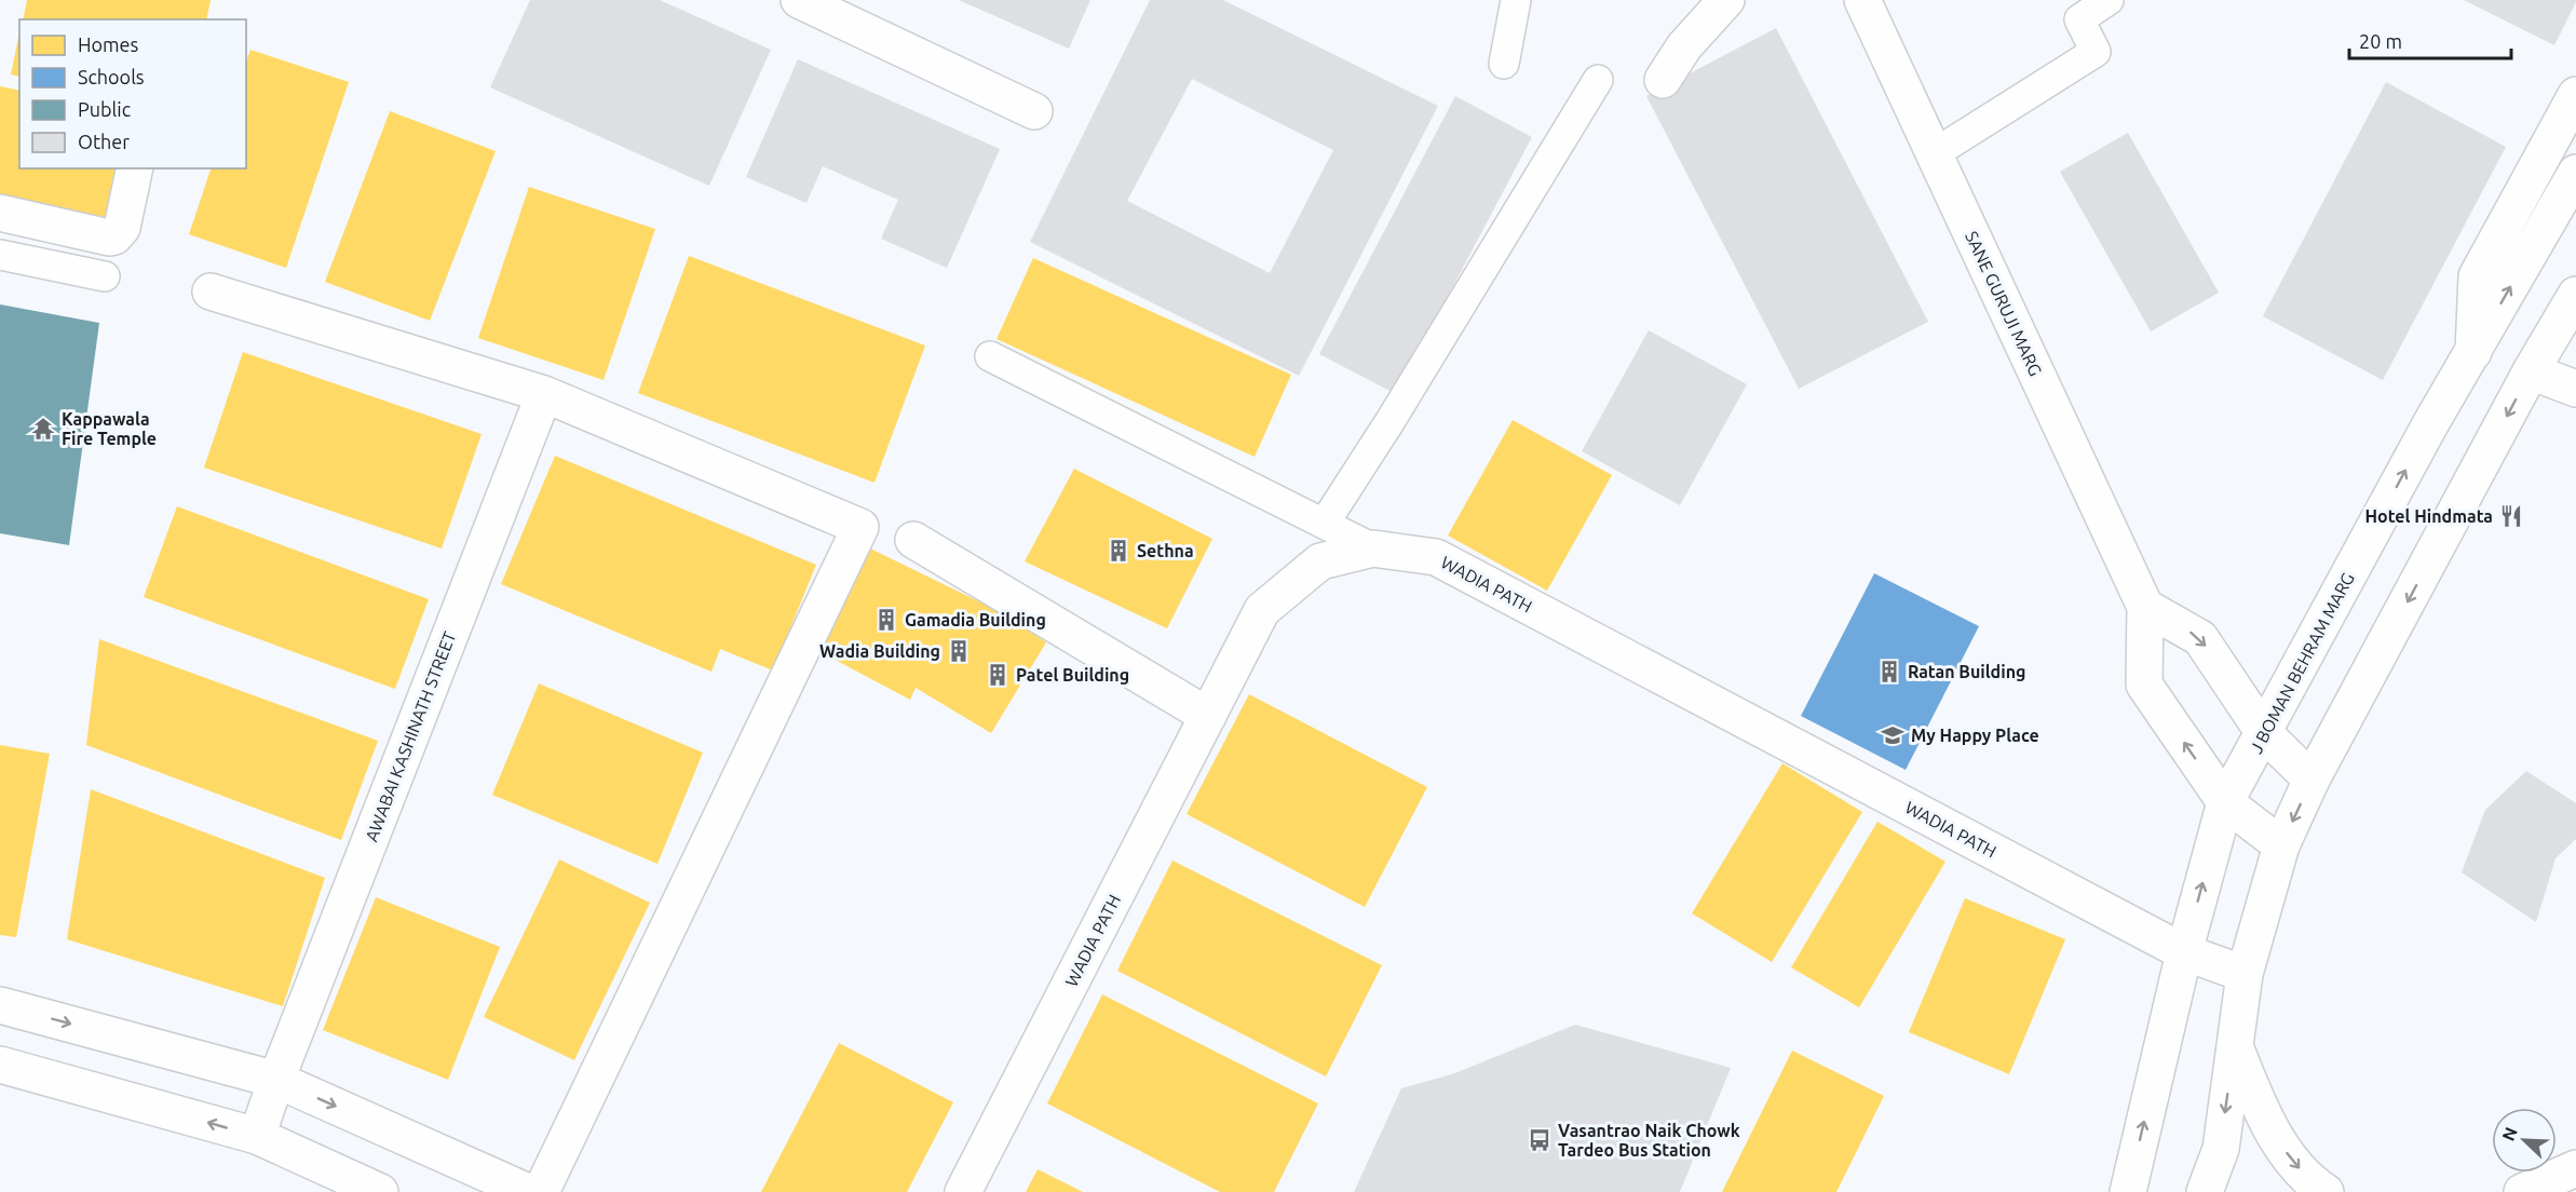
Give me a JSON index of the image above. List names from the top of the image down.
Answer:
{
  "streets": {
    "street": [
      "SANE GURUJI MARG",
      "WADIA PATH",
      "J BOMAN BEHRAM MARG",
      "AWABAI KASHINATH STREET"
    ]
  },
  "crossings": [
    ["SANE GURUJI MARG", "J BOMAN BEHRAM MARG"],
    ["WADIA PATH", "J BOMAN BEHRAM MARG"]
  ],
  "places": {
    "temple": ["Kappawala Fire Temple"],
    "restaurant": ["Hotel Hindmata"],
    "building": [
      "Sethna",
      "Gamadia Building",
      "Wadia Building",
      "Ratan Building",
      "Patel Building"
    ],
    "school or university": ["My Happy Place"],
    "bus stop": ["Vasantrao Naik Chowk Tardeo Bus Station"]
  },
  "legend": [
    "Homes",
    "Schools",
    "Public",
    "Other"
  ],
  "scale_bar": "20 m",
  "north": "top left"
}
